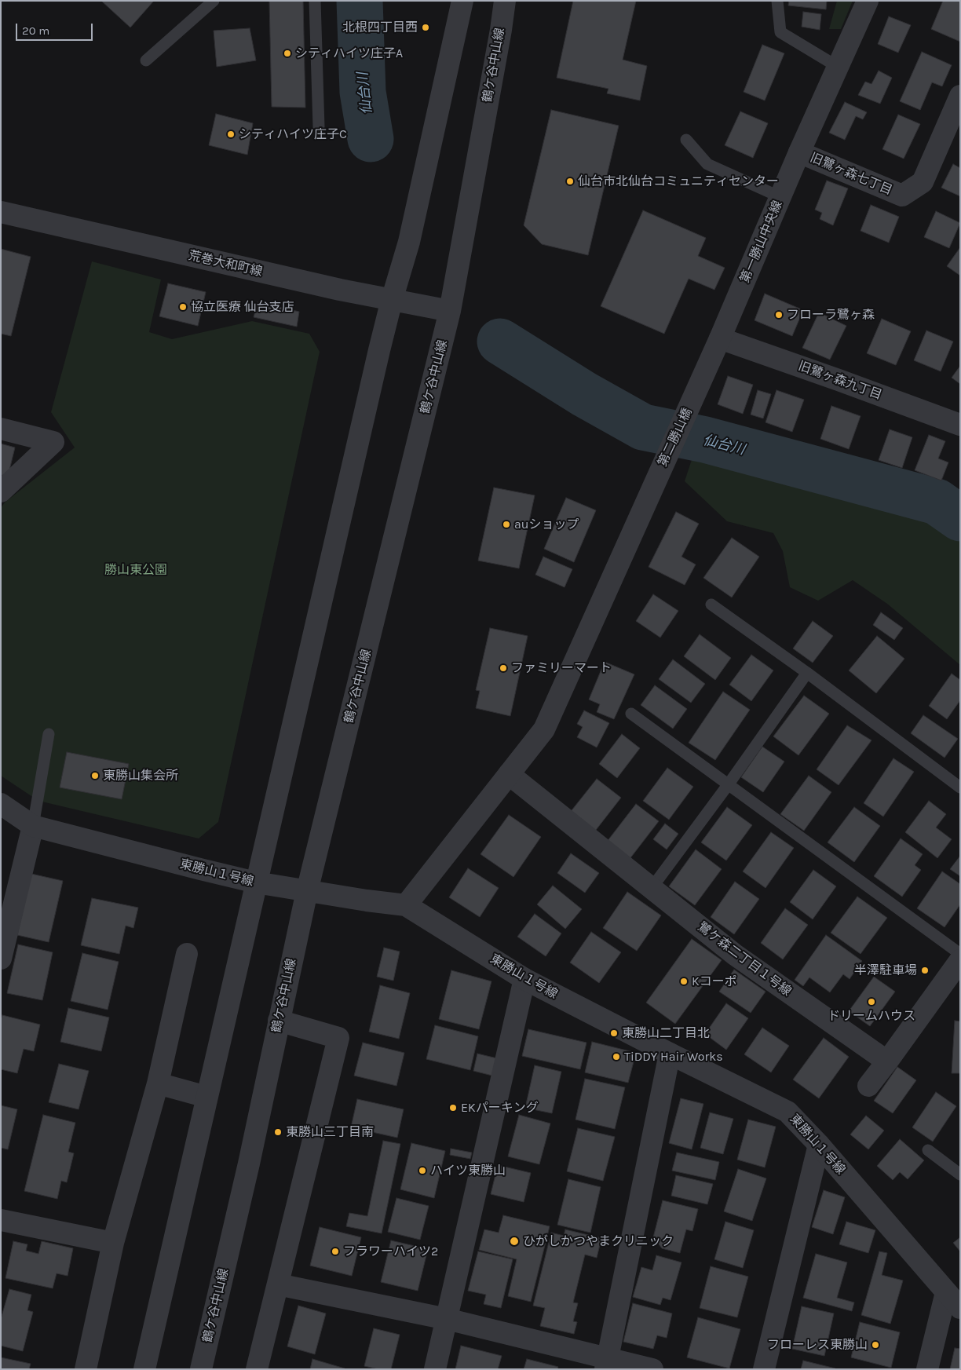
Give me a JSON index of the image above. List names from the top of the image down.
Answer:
{
  "streets": {
    "street": [
      "鶴ケ谷中山線",
      "旧鷺ヶ森七丁目",
      "第一勝山中央線",
      "荒巻大和町線",
      "旧鷺ヶ森九丁目",
      "第二勝山橋",
      "東勝山１号線",
      "鷺ケ森二丁目１号線"
    ]
  },
  "crossings": [
    ["鶴ケ谷中山線", "荒巻大和町線"],
    ["鶴ケ谷中山線", "東勝山１号線"],
    ["旧鷺ヶ森七丁目", "第一勝山中央線"],
    ["第一勝山中央線", "旧鷺ヶ森九丁目"],
    ["第一勝山中央線", "第二勝山橋"],
    ["第二勝山橋", "東勝山１号線"],
    ["第二勝山橋", "鷺ケ森二丁目１号線"]
  ],
  "water": ["仙台川"],
  "parks": ["勝山東公園"],
  "places": [
    "北根四丁目西",
    "シティハイツ庄子A",
    "シティハイツ庄子C",
    "仙台市北仙台コミュニティセンター",
    "協立医療 仙台支店",
    "フローラ鷺ヶ森",
    "auショップ",
    "ファミリーマート",
    "東勝山集会所",
    "半澤駐車場",
    "Kコーポ",
    "ドリームハウス",
    "東勝山二丁目北",
    "TiDDY Hair Works",
    "EKパーキング",
    "東勝山三丁目南",
    "ハイツ東勝山",
    "ひがしかつやまクリニック",
    "フラワーハイツ2",
    "フローレス東勝山"
  ],
  "scale_bar": "20 m"
}
